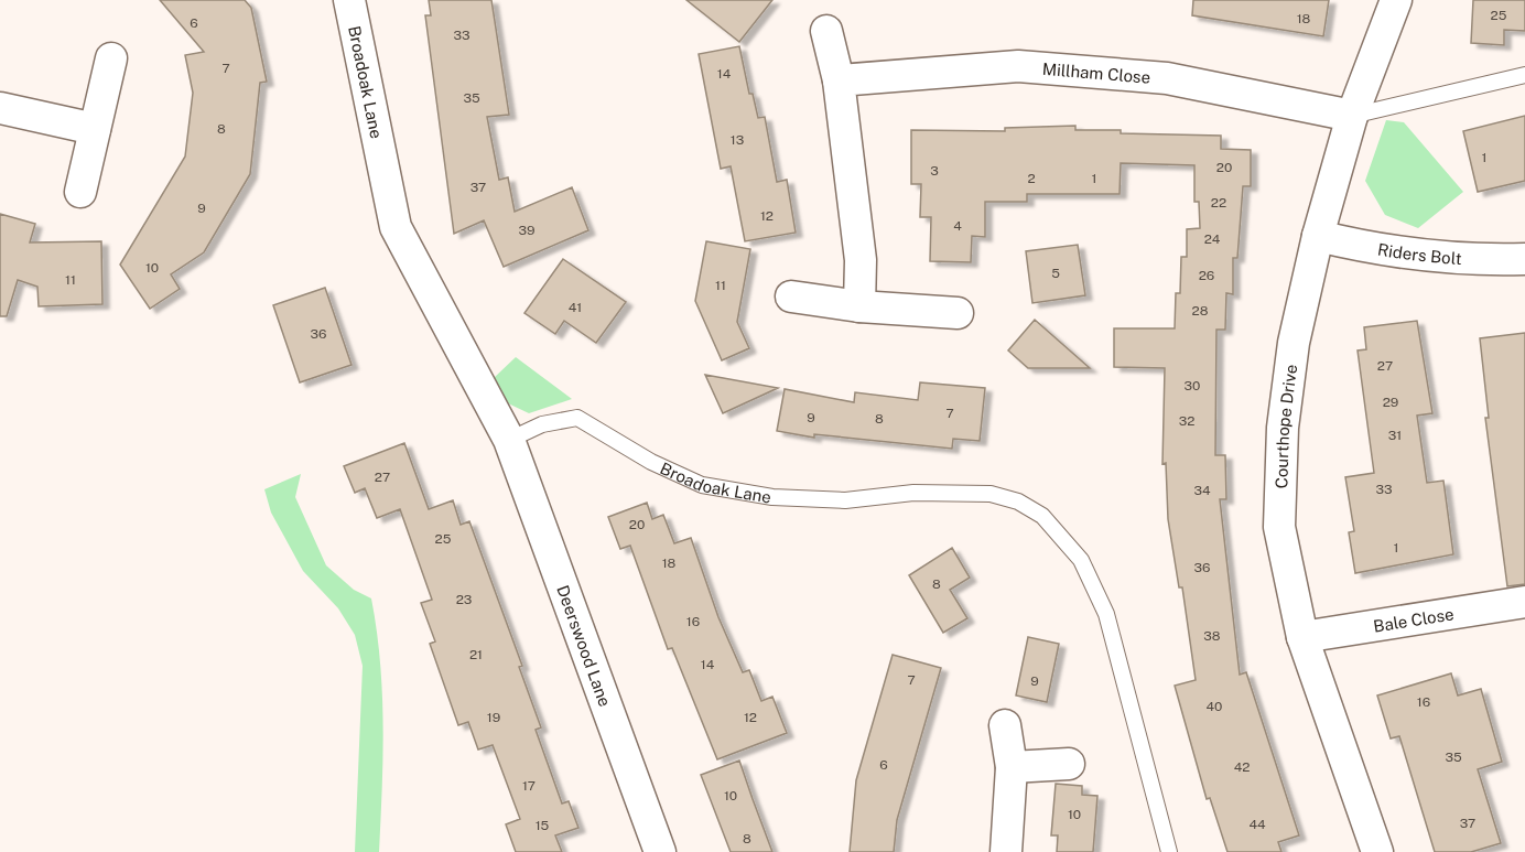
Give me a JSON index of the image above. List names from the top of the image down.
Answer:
{
  "streets": {
    "street": [
      "Millham Close",
      "Broadoak Lane",
      "Riders Bolt",
      "Courthope Drive",
      "Bale Close",
      "Deerswood Lane"
    ]
  },
  "crossings": [
    ["Millham Close", "Courthope Drive"],
    ["Broadoak Lane", "Deerswood Lane"],
    ["Riders Bolt", "Courthope Drive"],
    ["Courthope Drive", "Bale Close"]
  ],
  "house_numbers": [
    "25",
    "18",
    "6",
    "33",
    "7",
    "14",
    "35",
    "8",
    "13",
    "1",
    "20",
    "3",
    "2",
    "1",
    "37",
    "22",
    "9",
    "12",
    "4",
    "39",
    "24",
    "10",
    "5",
    "26",
    "11",
    "11",
    "41",
    "28",
    "36",
    "27",
    "30",
    "29",
    "7",
    "9",
    "8",
    "32",
    "31",
    "27",
    "33",
    "34",
    "20",
    "25",
    "1",
    "18",
    "36",
    "8",
    "23",
    "16",
    "38",
    "21",
    "14",
    "7",
    "9",
    "16",
    "40",
    "19",
    "12",
    "35",
    "6",
    "42",
    "17",
    "10",
    "10",
    "37",
    "44",
    "15",
    "8"
  ]
}
